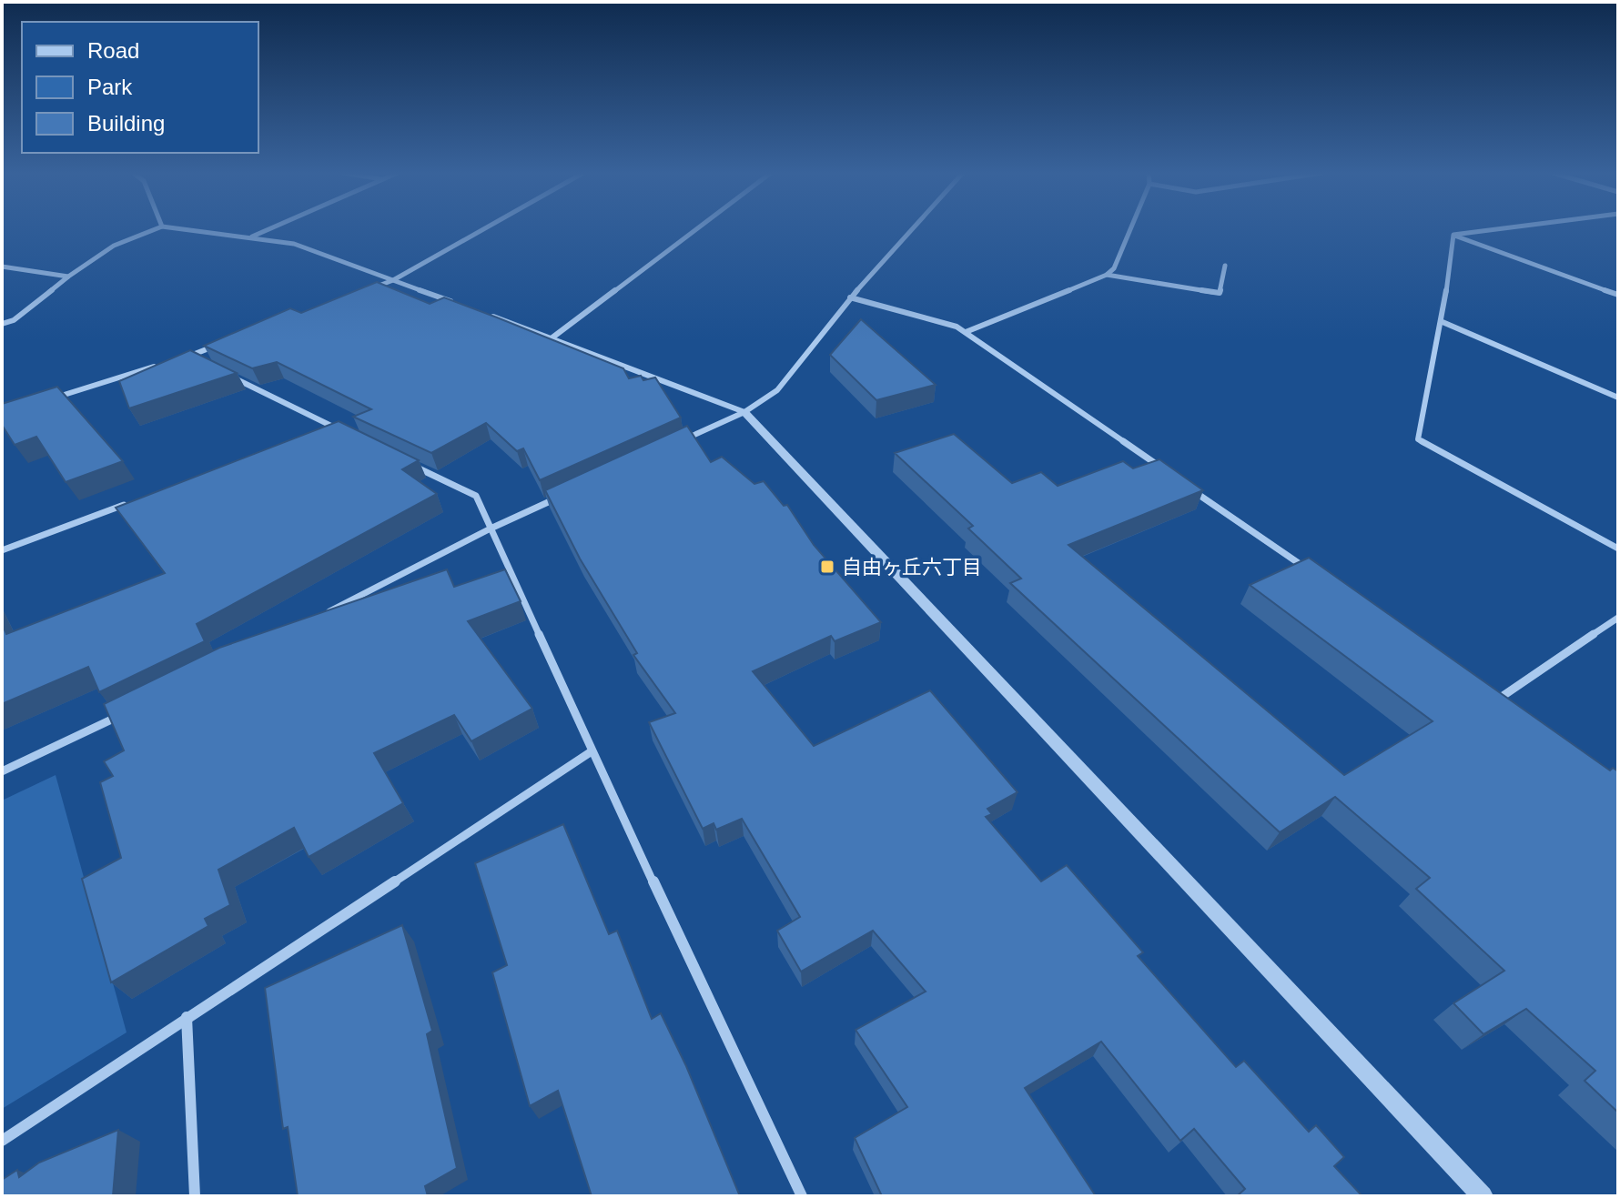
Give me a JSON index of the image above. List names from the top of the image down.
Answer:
{
  "places": {
    "transit": ["自由ヶ丘六丁目"]
  },
  "legend": ["Road", "Park", "Building"]
}
